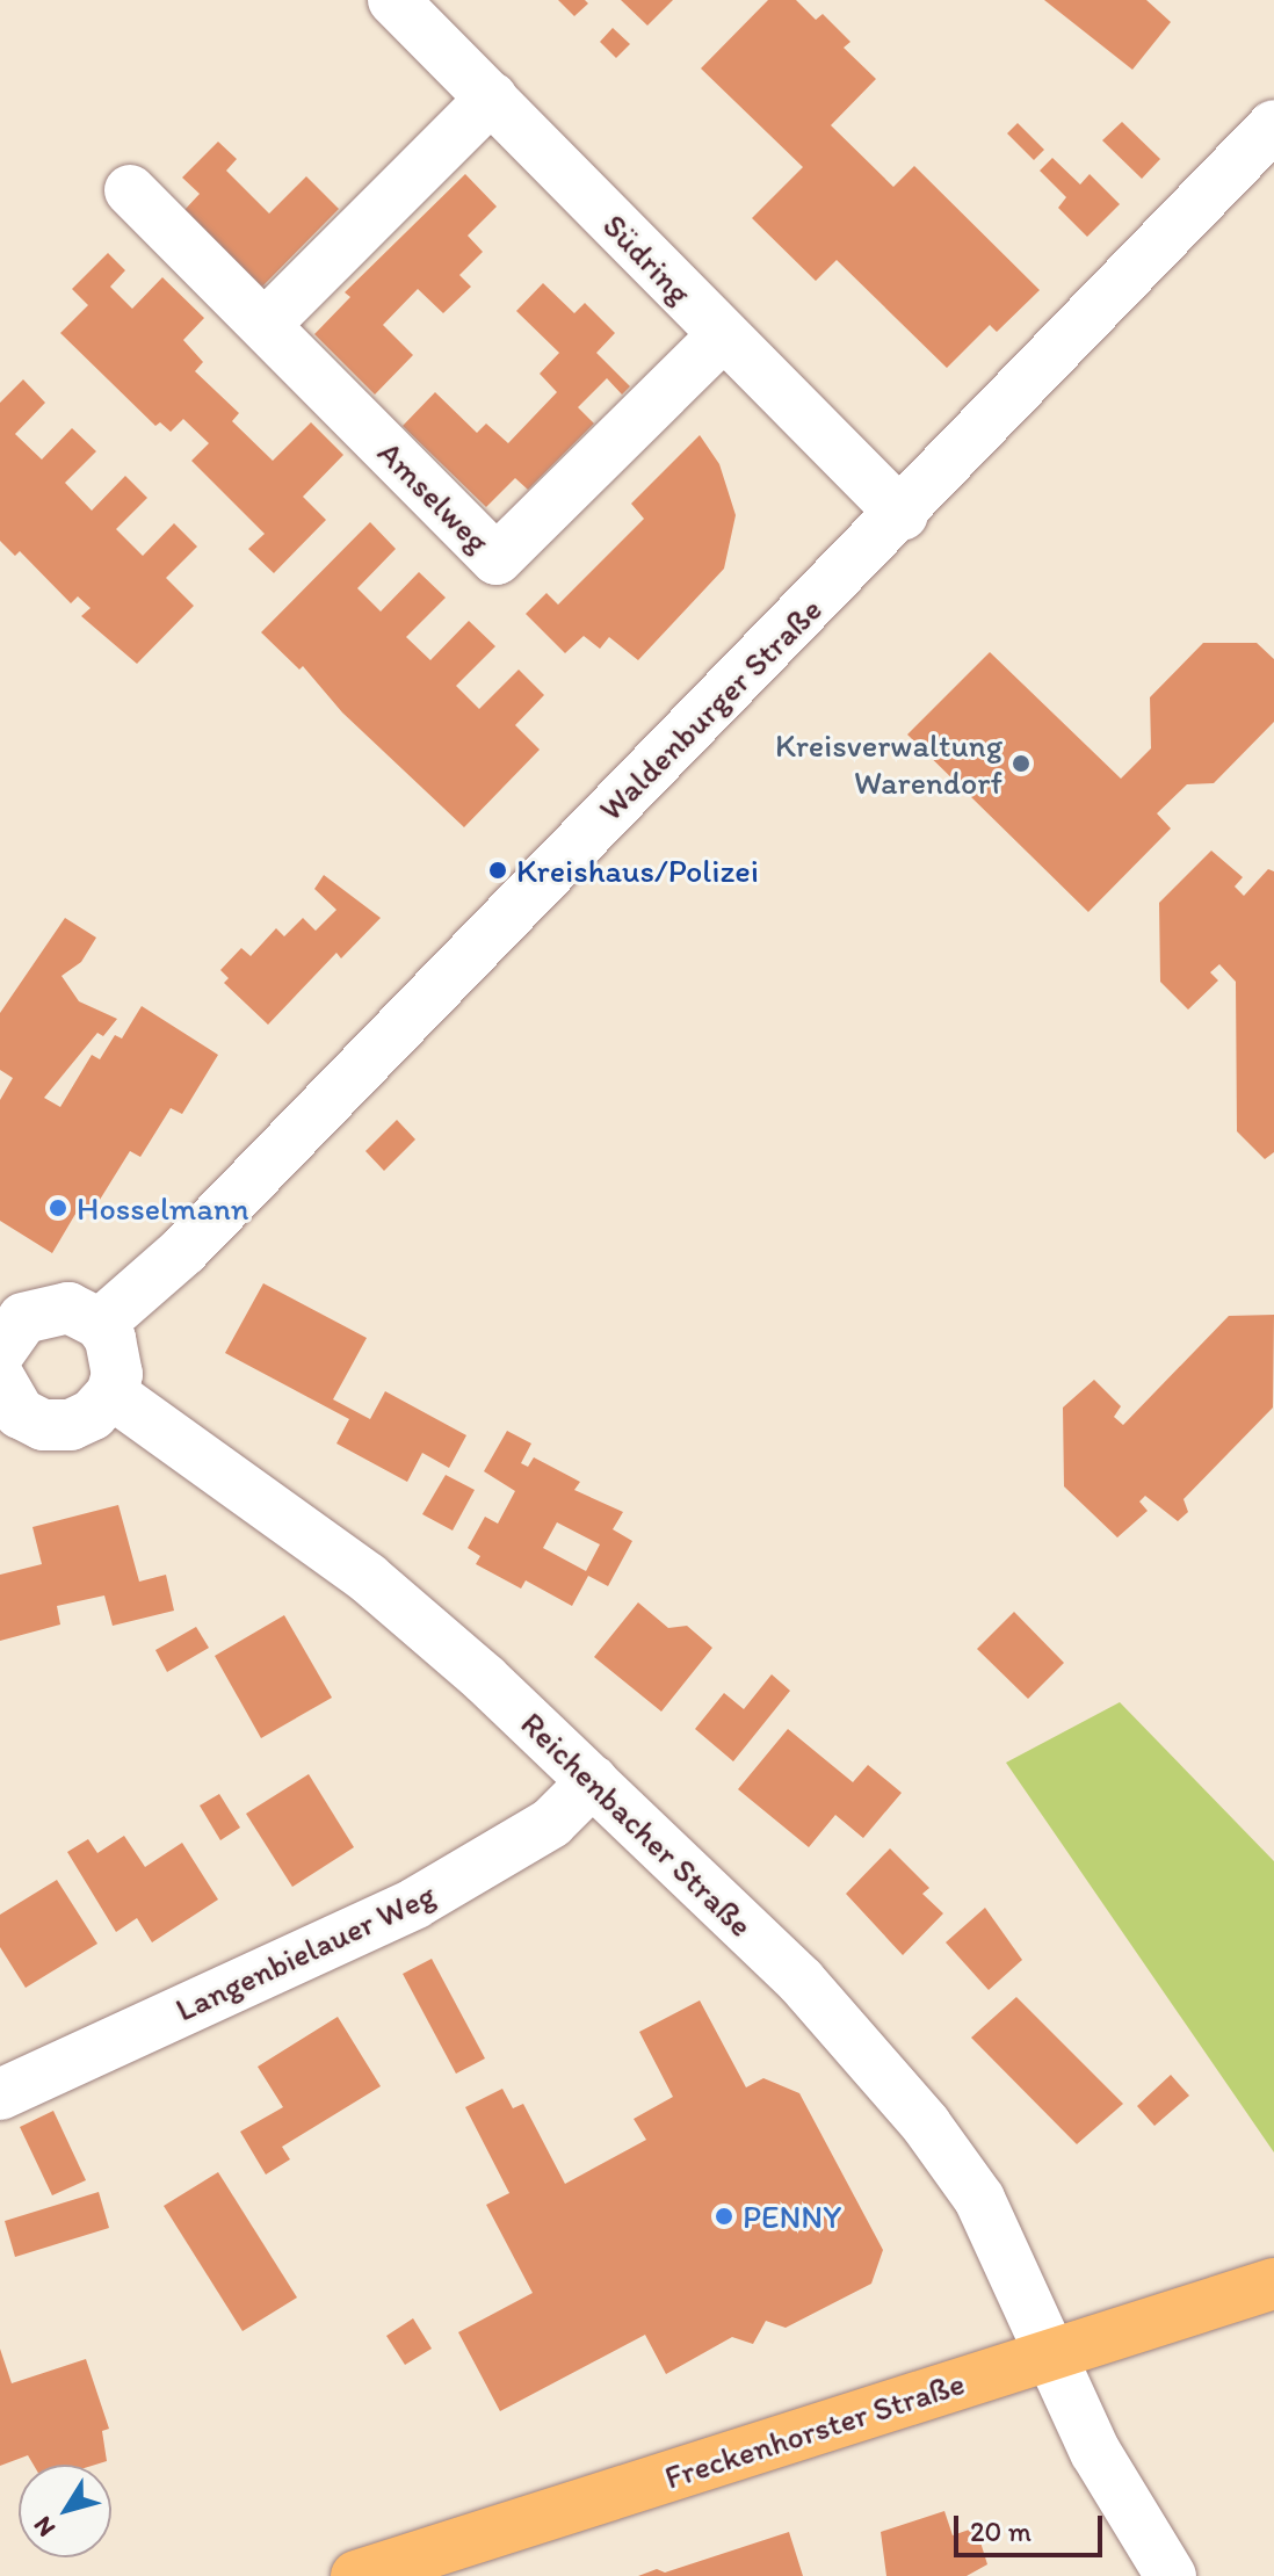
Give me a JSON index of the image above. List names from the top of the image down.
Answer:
{
  "streets": {
    "main road": ["Freckenhorster Straße"],
    "street": [
      "Südring",
      "Amselweg",
      "Waldenburger Straße",
      "Reichenbacher Straße",
      "Langenbielauer Weg"
    ]
  },
  "crossings": [
    ["Südring", "Amselweg"],
    ["Südring", "Waldenburger Straße"],
    ["Reichenbacher Straße", "Langenbielauer Weg"],
    ["Reichenbacher Straße", "Freckenhorster Straße"]
  ],
  "places": [
    "Kreisverwaltung Warendorf",
    "Kreishaus/Polizei",
    "Hosselmann",
    "PENNY"
  ],
  "scale_bar": "20 m",
  "north": "bottom left"
}
